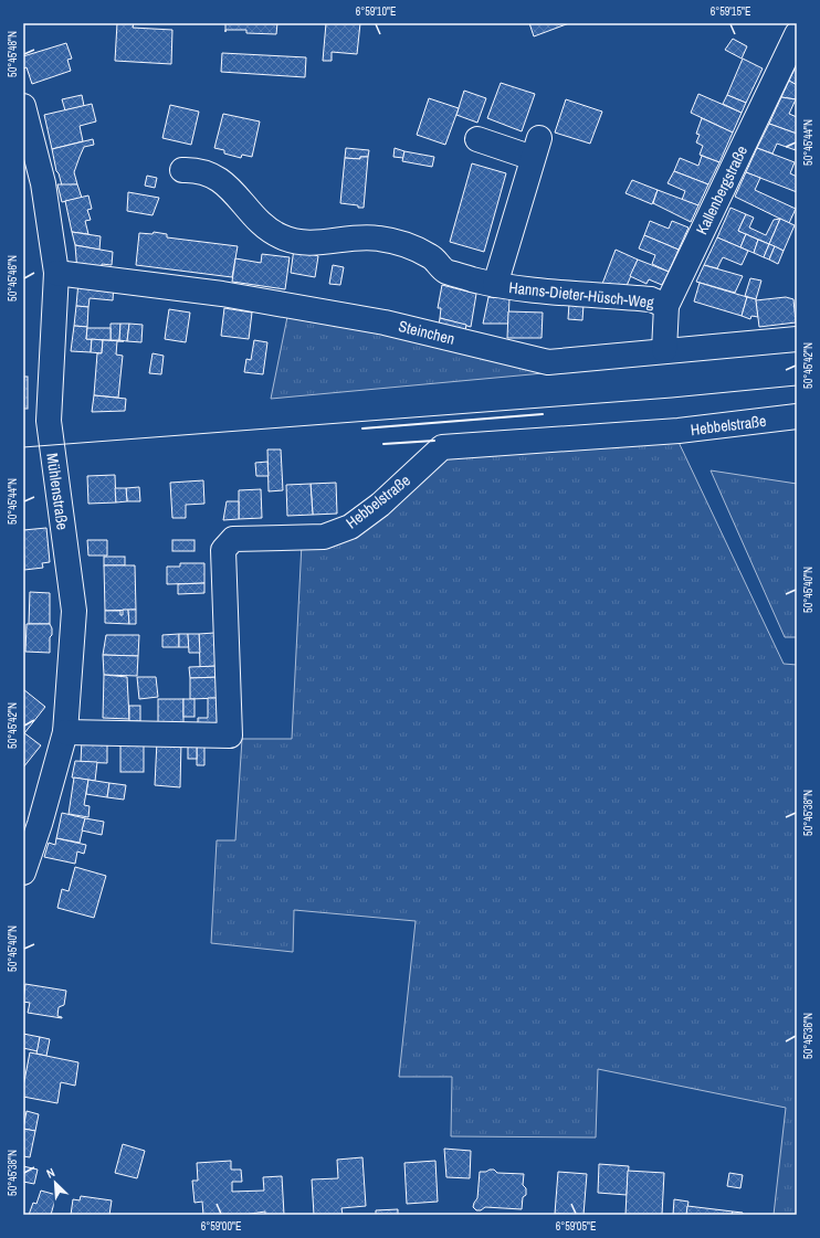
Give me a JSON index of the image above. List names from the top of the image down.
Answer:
{
  "streets": {
    "street": [
      "Kallenbergstraße",
      "Hanns-Dieter-Hüsch-Weg",
      "Steinchen",
      "Hebbelstraße",
      "Mühlenstraße"
    ]
  },
  "crossings": [
    ["Kallenbergstraße", "Hanns-Dieter-Hüsch-Weg"],
    ["Kallenbergstraße", "Steinchen"],
    ["Steinchen", "Mühlenstraße"],
    ["Hebbelstraße", "Mühlenstraße"]
  ],
  "north": "top left",
  "coordinates": [
    "6°59'10\"E",
    "6°59'15\"E",
    "50°45'48\"N",
    "50°45'44\"N",
    "50°45'46\"N",
    "50°45'42\"N",
    "50°45'40\"N",
    "50°45'38\"N",
    "50°45'36\"N",
    "6°59'00\"E",
    "6°59'05\"E"
  ]
}
